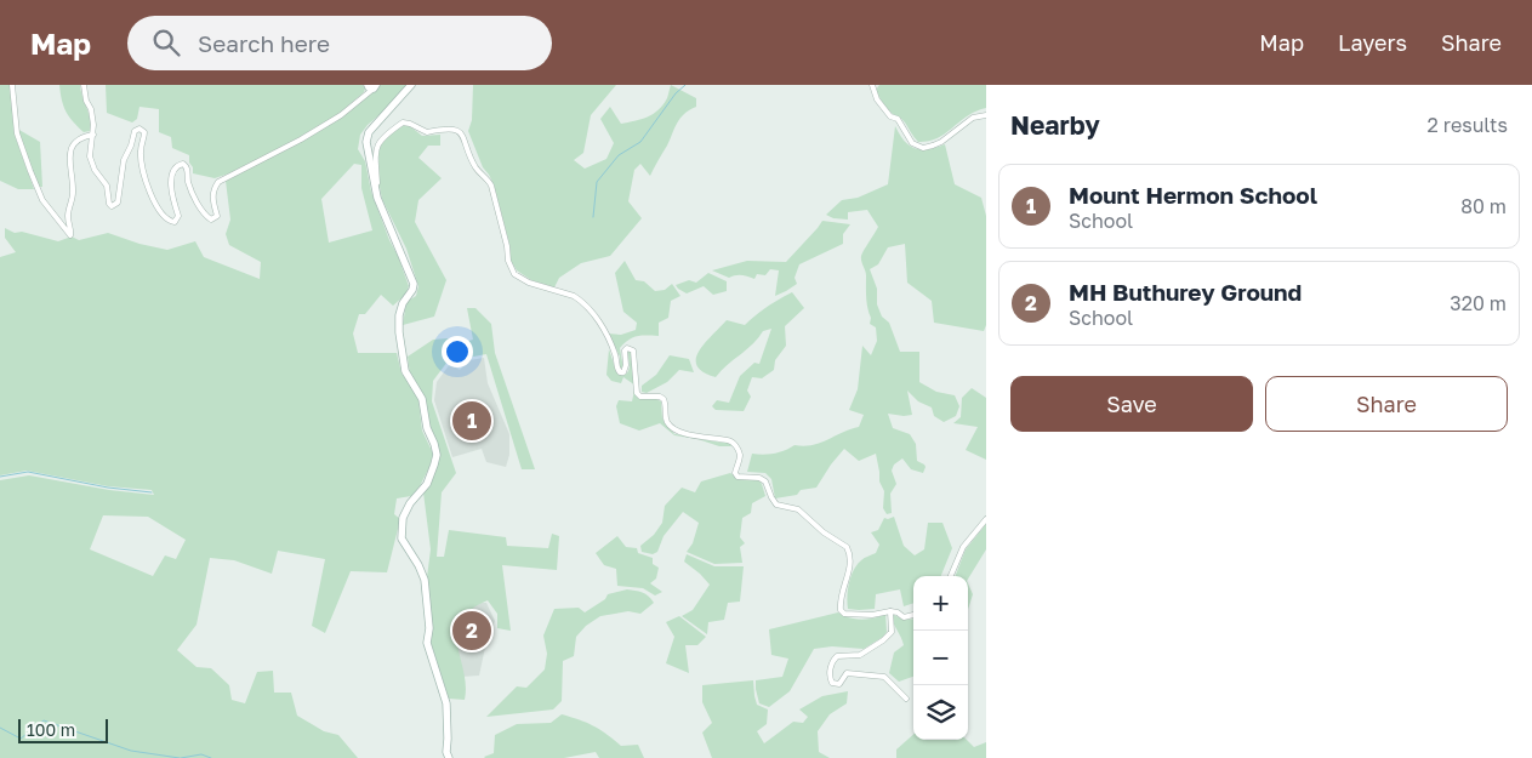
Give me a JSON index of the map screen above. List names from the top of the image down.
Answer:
{
  "scale_bar": "100 m",
  "page": {
    "header": "Map",
    "search": "Search here",
    "nav": ["Map", "Layers", "Share"],
    "heading": ["Nearby", "2 results"],
    "list": [
      {
        "mark": "1",
        "name": "Mount Hermon School",
        "note": "School",
        "value": "80 m"
      },
      {
        "mark": "2",
        "name": "MH Buthurey Ground",
        "note": "School",
        "value": "320 m"
      }
    ],
    "buttons": ["Save", "Share"],
    "pins": ["1", "2"],
    "map_buttons": ["+", "−"],
    "scale": "100 m"
  }
}
